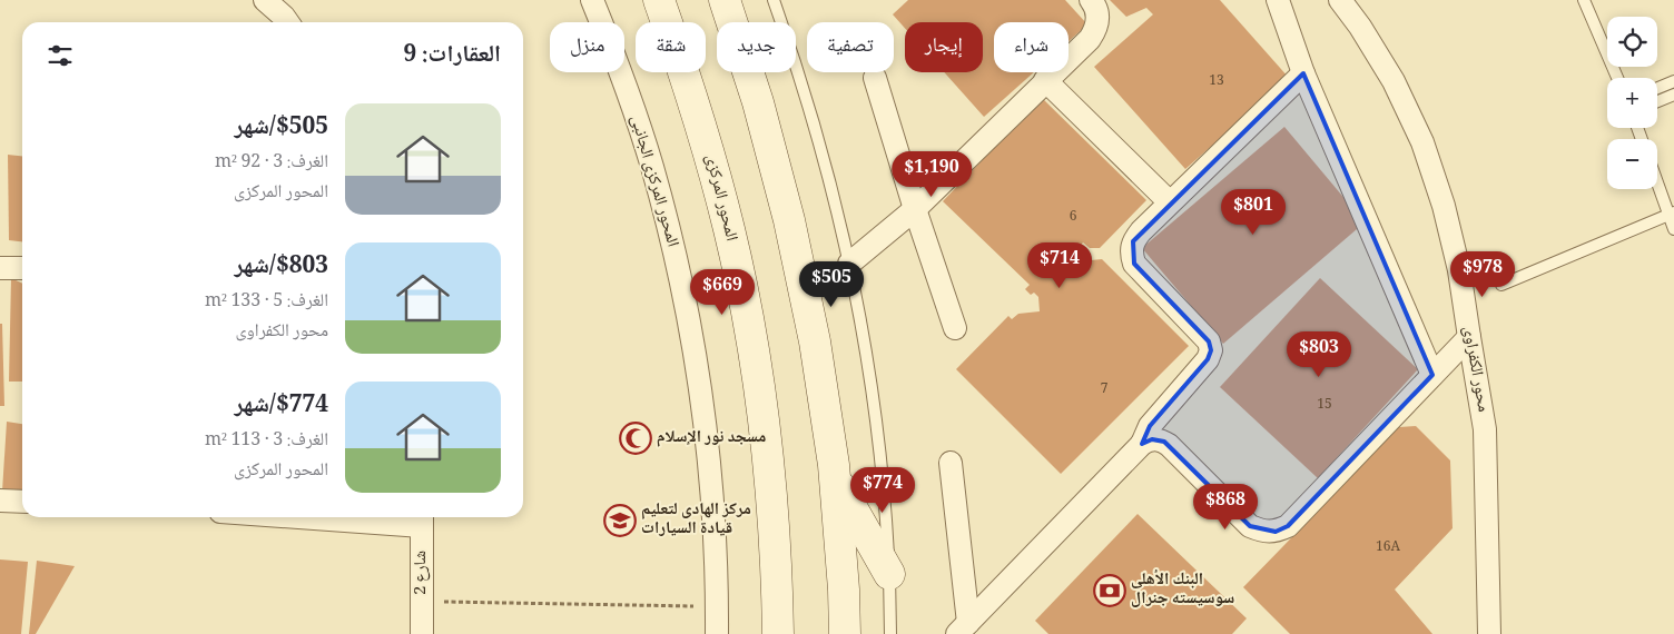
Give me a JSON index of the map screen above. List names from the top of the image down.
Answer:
{
  "streets": {
    "main road": ["المحور المركزى"],
    "street": ["المحور المركزى الجانبى", "محور الكفراوى", "شارع 2"]
  },
  "places": {
    "mosque": ["مسجد نور الإسلام"],
    "school or university": ["مركز الهادى لتعليم قيادة السيارات"],
    "bank": ["البنك الأهلى سوسيسته جنرال"]
  },
  "house_numbers": [
    "13",
    "6",
    "7",
    "15",
    "16A"
  ],
  "page": {
    "map_buttons": ["+", "−"],
    "chip": [
      "شراء",
      "إيجار",
      "تصفية",
      "جديد",
      "شقة",
      "منزل"
    ],
    "heading": "العقارات: 9",
    "list": [
      {
        "name": "$505/شهر",
        "note": "الغرف: 3 · 92 m² · المحور المركزى"
      },
      {
        "name": "$803/شهر",
        "note": "الغرف: 5 · 133 m² · محور الكفراوى"
      },
      {
        "name": "$774/شهر",
        "note": "الغرف: 3 · 113 m² · المحور المركزى"
      }
    ],
    "price": [
      "$1,190",
      "$801",
      "$714",
      "$978",
      "$505",
      "$669",
      "$803",
      "$774",
      "$868"
    ]
  }
}
